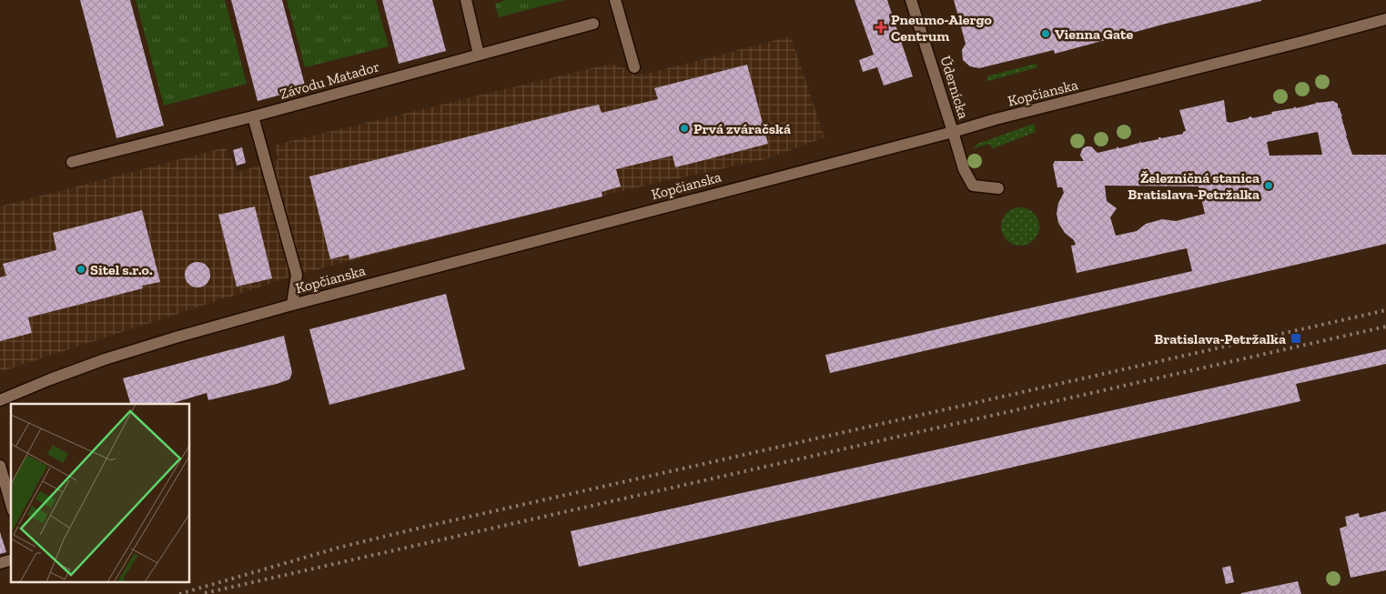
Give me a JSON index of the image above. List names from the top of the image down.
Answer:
{
  "streets": {
    "street": ["Závodu Matador", "Údernícka", "Kopčianska"]
  },
  "crossings": [
    ["Údernícka", "Kopčianska"]
  ],
  "places": {
    "health": ["Pneumo-Alergo Centrum"],
    "other": [
      "Vienna Gate",
      "Prvá zváračská",
      "Železničná stanica Bratislava-Petržalka",
      "Sitel s.r.o."
    ],
    "transit": ["Bratislava-Petržalka"]
  }
}
